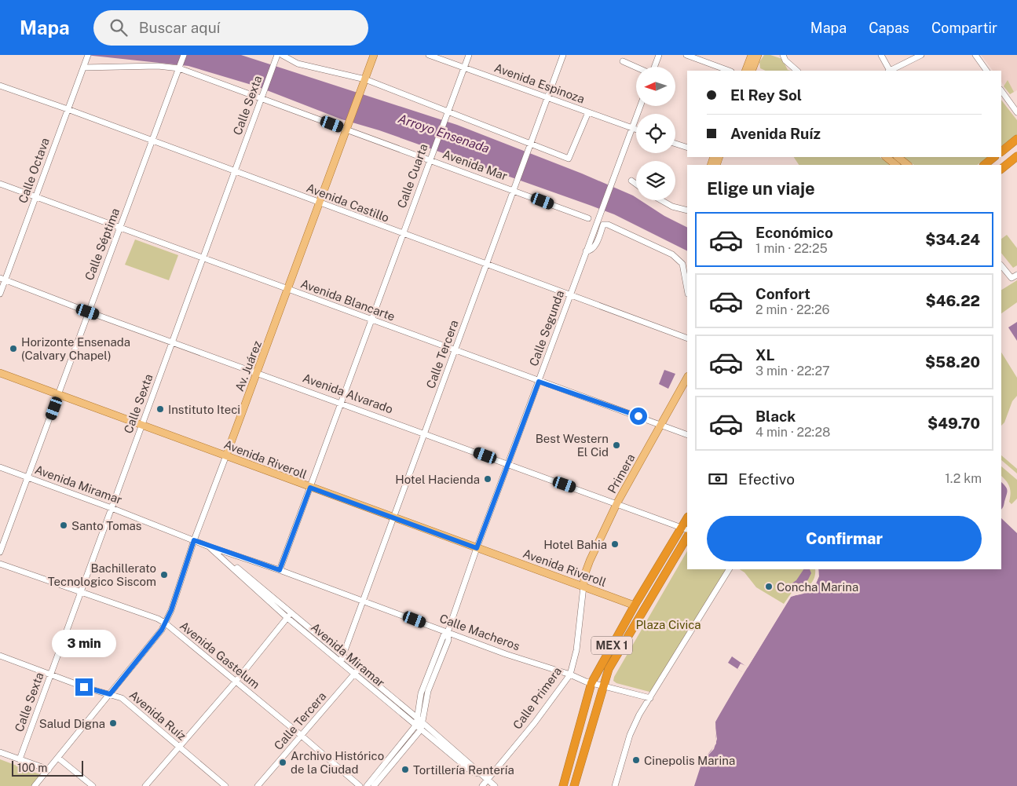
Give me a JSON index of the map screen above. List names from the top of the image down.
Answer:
{
  "streets": {
    "highway": ["MEX 1"],
    "main road": ["Av. Juárez", "Avenida Riveroll", "Primera"],
    "street": [
      "Avenida Espinoza",
      "Calle Sexta",
      "Avenida Mar",
      "Calle Octava",
      "Calle Cuarta",
      "Avenida Castillo",
      "Calle Séptima",
      "Avenida Blancarte",
      "Calle Segunda",
      "Calle Tercera",
      "Avenida Alvarado",
      "Avenida Miramar",
      "Calle Macheros",
      "Avenida Gastelum",
      "Calle Primera",
      "Avenida Ruíz"
    ]
  },
  "crossings": [
    ["Avenida Espinoza", "Calle Cuarta"],
    ["Avenida Espinoza", "Calle Segunda"],
    ["Avenida Espinoza", "Calle Tercera"],
    ["Calle Sexta", "Avenida Mar"],
    ["Calle Sexta", "Avenida Castillo"],
    ["Calle Sexta", "Avenida Blancarte"],
    ["Calle Sexta", "Avenida Alvarado"],
    ["Calle Sexta", "Avenida Riveroll"],
    ["Calle Sexta", "Avenida Miramar"],
    ["Calle Sexta", "Avenida Gastelum"],
    ["Calle Sexta", "Avenida Ruíz"],
    ["Avenida Mar", "Calle Octava"],
    ["Avenida Mar", "Calle Cuarta"],
    ["Avenida Mar", "Calle Séptima"],
    ["Avenida Mar", "Calle Tercera"],
    ["Avenida Mar", "Av. Juárez"],
    ["Calle Octava", "Avenida Castillo"],
    ["Calle Octava", "Avenida Blancarte"],
    ["Calle Octava", "Avenida Alvarado"],
    ["Calle Cuarta", "Avenida Castillo"],
    ["Calle Cuarta", "Avenida Blancarte"],
    ["Calle Cuarta", "Avenida Alvarado"],
    ["Calle Cuarta", "Avenida Riveroll"],
    ["Calle Cuarta", "Calle Macheros"],
    ["Avenida Castillo", "Calle Séptima"],
    ["Avenida Castillo", "Calle Segunda"],
    ["Avenida Castillo", "Calle Tercera"],
    ["Avenida Castillo", "Av. Juárez"],
    ["Calle Séptima", "Avenida Blancarte"],
    ["Calle Séptima", "Avenida Alvarado"],
    ["Calle Séptima", "Avenida Riveroll"],
    ["Calle Séptima", "Avenida Miramar"],
    ["Avenida Blancarte", "Calle Segunda"],
    ["Avenida Blancarte", "Calle Tercera"],
    ["Avenida Blancarte", "Av. Juárez"],
    ["Avenida Blancarte", "Primera"],
    ["Calle Segunda", "Avenida Alvarado"],
    ["Calle Segunda", "Avenida Riveroll"],
    ["Calle Segunda", "Avenida Miramar"],
    ["Calle Segunda", "Calle Macheros"],
    ["Calle Tercera", "Avenida Alvarado"],
    ["Calle Tercera", "Avenida Riveroll"],
    ["Calle Tercera", "Avenida Miramar"],
    ["Calle Tercera", "Calle Macheros"],
    ["Calle Tercera", "Avenida Gastelum"],
    ["Av. Juárez", "Avenida Alvarado"],
    ["Av. Juárez", "Avenida Riveroll"],
    ["Av. Juárez", "Avenida Miramar"],
    ["Av. Juárez", "Calle Macheros"],
    ["Av. Juárez", "Avenida Gastelum"],
    ["Av. Juárez", "Avenida Ruíz"],
    ["Avenida Alvarado", "Primera"],
    ["Avenida Alvarado", "MEX 1"],
    ["Avenida Riveroll", "Primera"],
    ["Avenida Riveroll", "MEX 1"],
    ["Avenida Riveroll", "Calle Primera"],
    ["Primera", "Calle Primera"],
    ["Avenida Miramar", "Calle Macheros"],
    ["Avenida Miramar", "Calle Primera"],
    ["Calle Macheros", "MEX 1"],
    ["Calle Macheros", "Calle Primera"]
  ],
  "water": ["Arroyo Ensenada"],
  "parks": ["Plaza Civica"],
  "places": [
    "Horizonte Ensenada (Calvary Chapel)",
    "Instituto Iteci",
    "Best Western El Cid",
    "Hotel Hacienda",
    "Santo Tomas",
    "Hotel Bahia",
    "Bachillerato Tecnologico Siscom",
    "Concha Marina",
    "Salud Digna",
    "Cinepolis Marina",
    "Archivo Histórico de la Ciudad",
    "Tortillería Rentería"
  ],
  "scale_bar": "100 m",
  "north": "left",
  "page": {
    "header": "Mapa",
    "search": "Buscar aquí",
    "nav": ["Mapa", "Capas", "Compartir"],
    "banner": ["El Rey Sol", "Avenida Ruíz"],
    "heading": "Elige un viaje",
    "list": [
      {
        "name": "Económico",
        "note": "1 min · 22:25",
        "value": "$34.24"
      },
      {
        "name": "Confort",
        "note": "2 min · 22:26",
        "value": "$46.22"
      },
      {
        "name": "XL",
        "note": "3 min · 22:27",
        "value": "$58.20"
      },
      {
        "name": "Black",
        "note": "4 min · 22:28",
        "value": "$49.70"
      }
    ],
    "pay": ["Efectivo", "1.2 km"],
    "buttons": "Confirmar",
    "bubble": "3 min",
    "scale": "100 m"
  }
}
